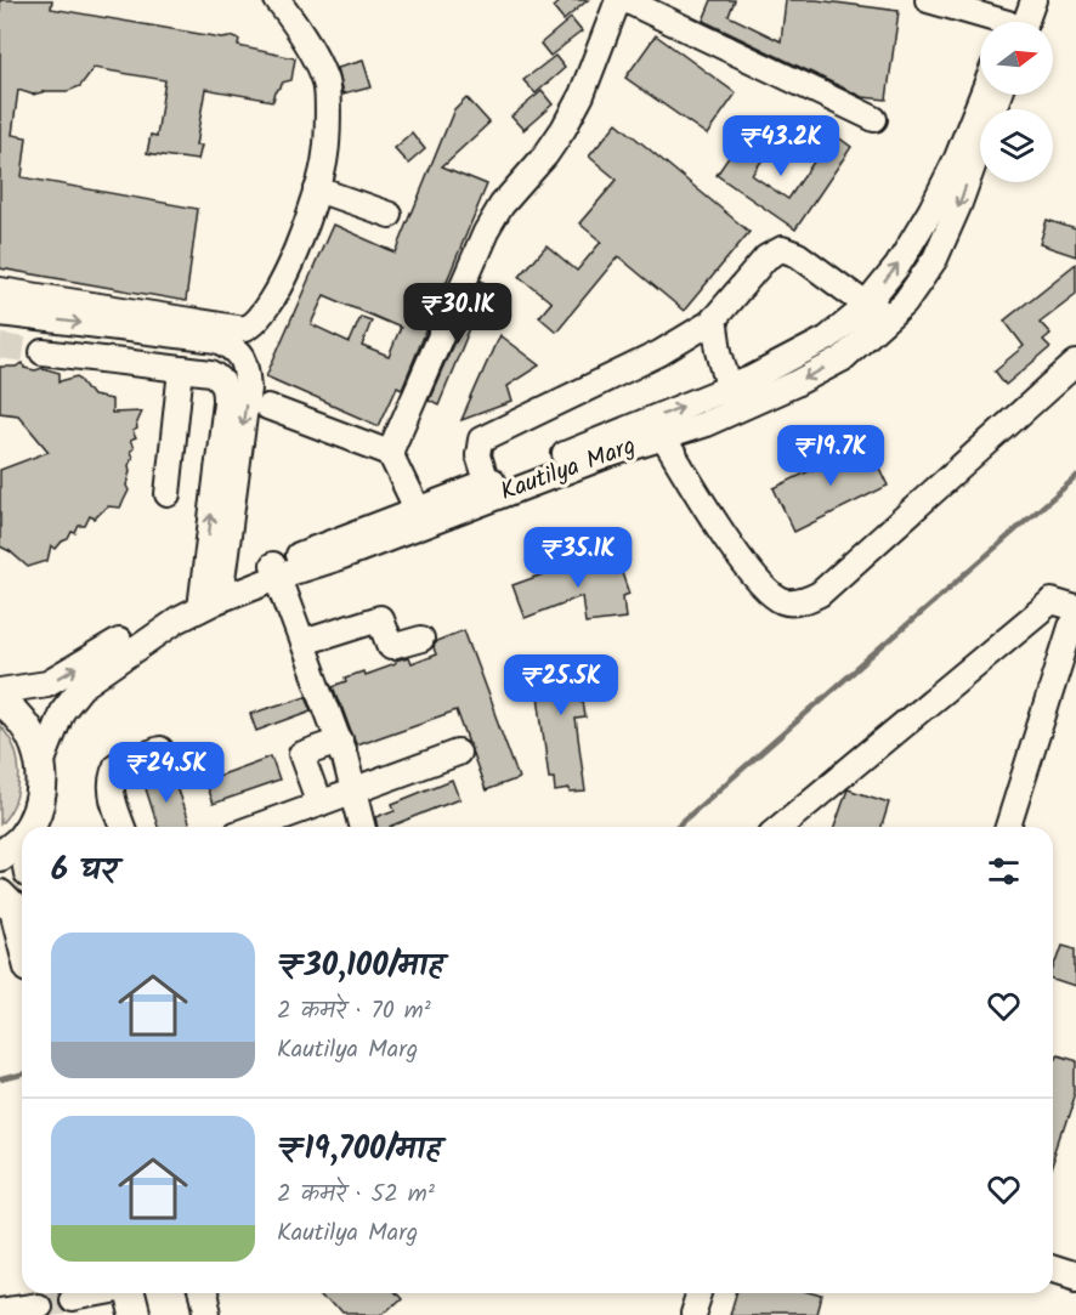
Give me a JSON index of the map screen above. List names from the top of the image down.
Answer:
{
  "streets": {
    "street": ["Kautilya Marg"]
  },
  "north": "right",
  "page": {
    "price": [
      "₹43.2K",
      "₹30.1K",
      "₹19.7K",
      "₹35.1K",
      "₹25.5K",
      "₹24.5K"
    ],
    "heading": "6 घर",
    "list": [
      {
        "name": "₹30,100/माह",
        "note": "2 कमरे · 70 m² · Kautilya Marg"
      },
      {
        "name": "₹19,700/माह",
        "note": "2 कमरे · 52 m² · Kautilya Marg"
      }
    ]
  }
}
